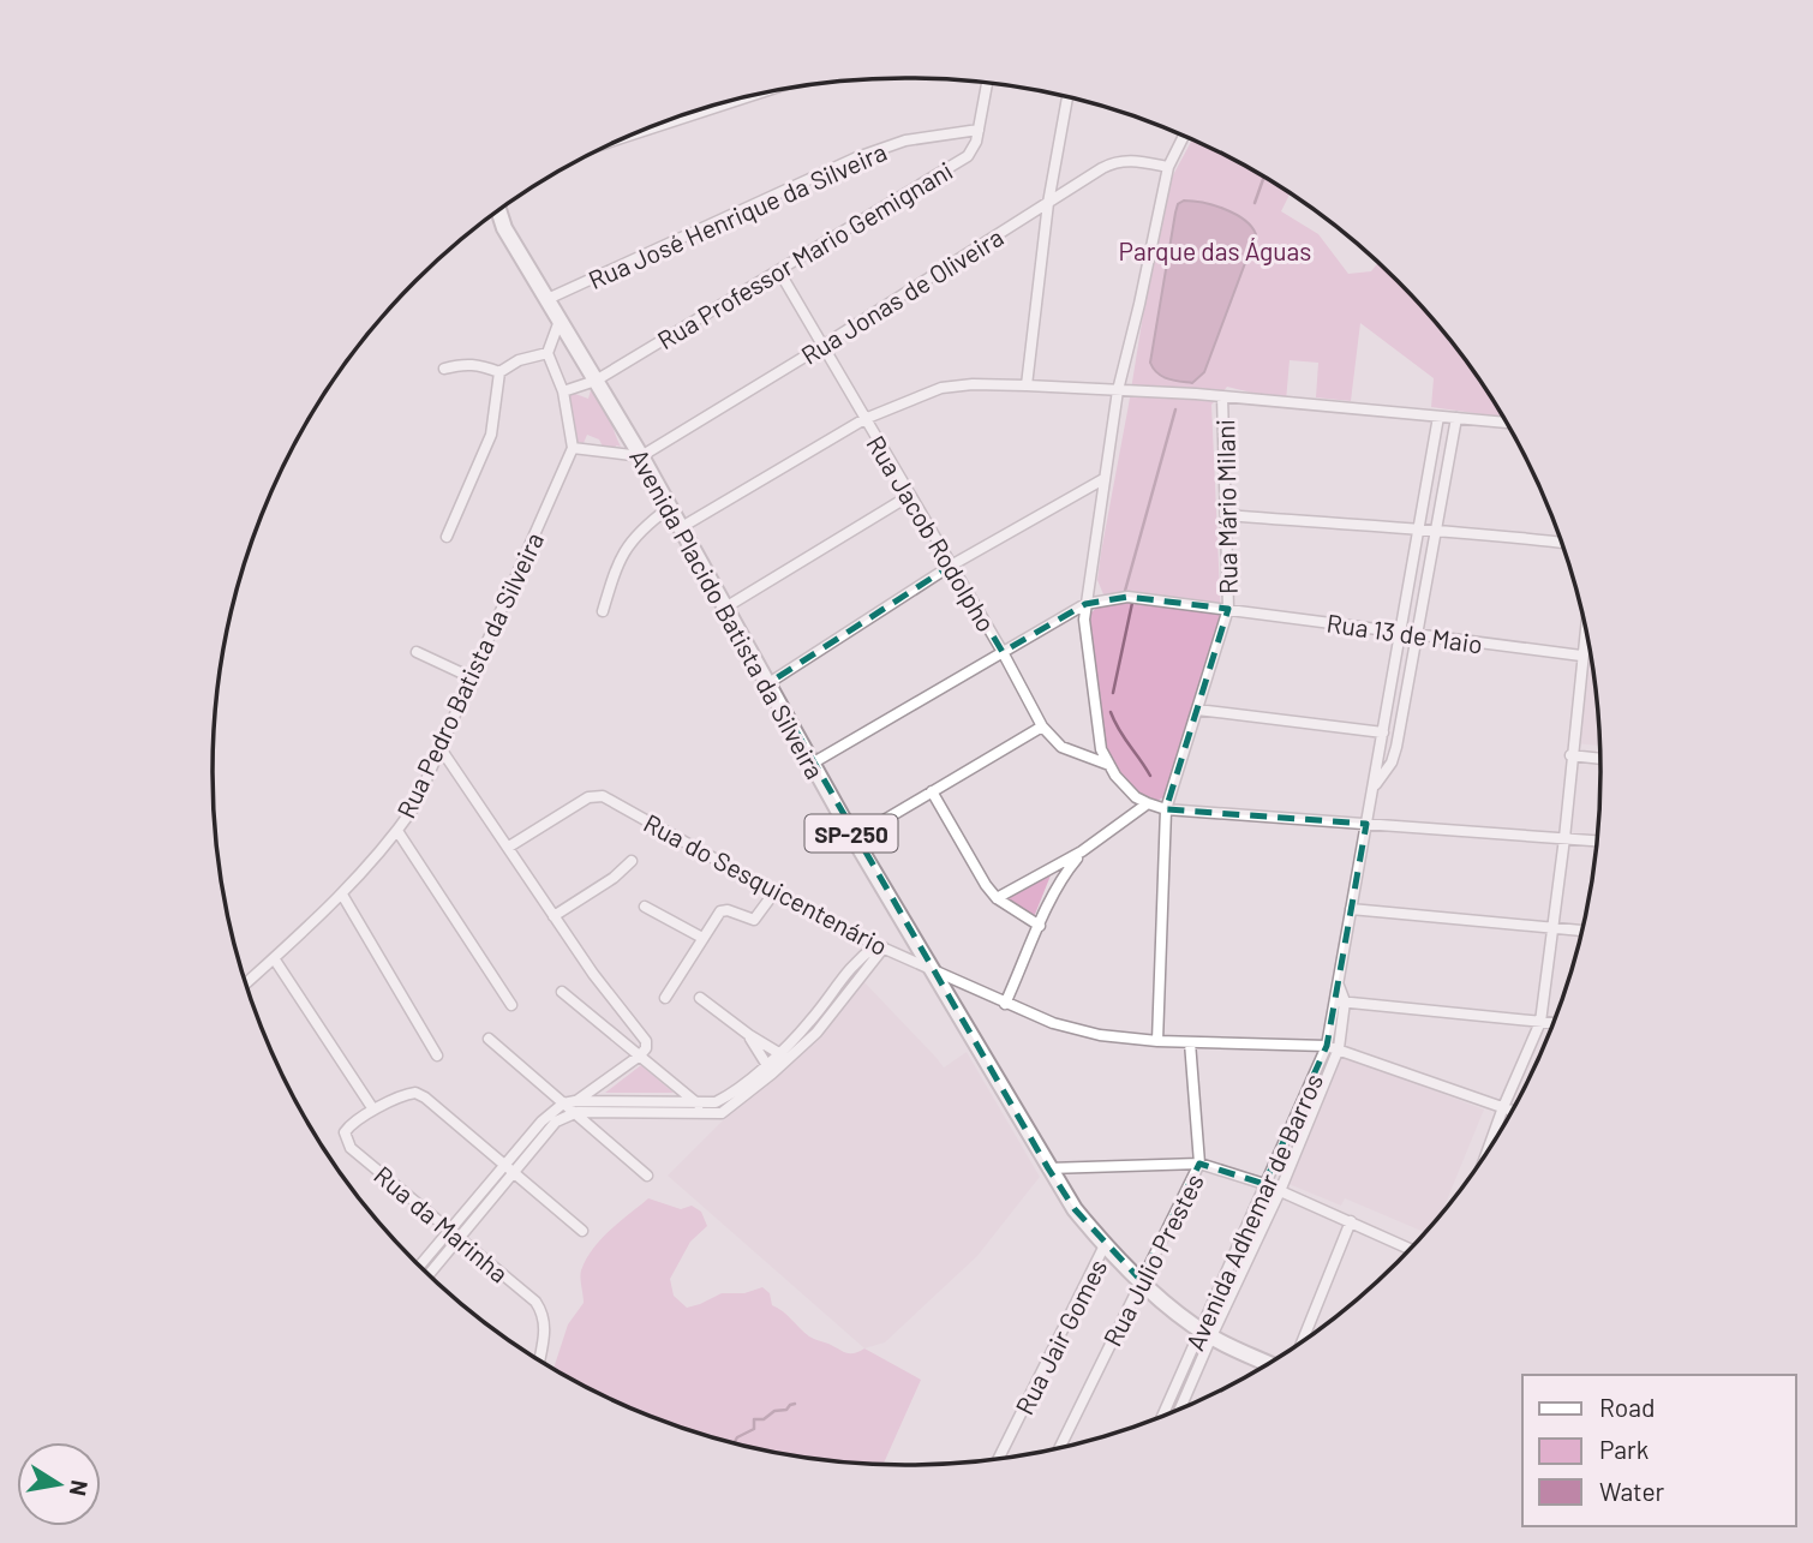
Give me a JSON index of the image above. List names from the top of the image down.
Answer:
{
  "streets": {
    "main road": ["Avenida Placido Batista da Silveira", "SP-250"],
    "street": [
      "Rua José Henrique da Silveira",
      "Rua Professor Mario Gemignani",
      "Rua Jonas de Oliveira",
      "Rua Mário Milani",
      "Rua Jacob Rodolpho",
      "Rua 13 de Maio",
      "Rua Pedro Batista da Silveira",
      "Rua do Sesquicentenário",
      "Avenida Adhemar de Barros",
      "Rua da Marinha",
      "Rua Julio Prestes",
      "Rua Jair Gomes"
    ]
  },
  "crossings": [
    ["Rua José Henrique da Silveira", "Rua Professor Mario Gemignani"],
    ["Rua José Henrique da Silveira", "Avenida Placido Batista da Silveira"],
    ["Rua Professor Mario Gemignani", "Rua Jacob Rodolpho"],
    ["Rua Professor Mario Gemignani", "Avenida Placido Batista da Silveira"],
    ["Rua Jonas de Oliveira", "Rua Jacob Rodolpho"],
    ["Rua Jonas de Oliveira", "Avenida Placido Batista da Silveira"],
    ["Rua Mário Milani", "Rua 13 de Maio"],
    ["Rua Mário Milani", "Rua do Sesquicentenário"],
    ["Avenida Placido Batista da Silveira", "Rua do Sesquicentenário"],
    ["Avenida Placido Batista da Silveira", "Avenida Adhemar de Barros"],
    ["Avenida Placido Batista da Silveira", "Rua Julio Prestes"],
    ["Avenida Placido Batista da Silveira", "Rua Jair Gomes"],
    ["Rua do Sesquicentenário", "Avenida Adhemar de Barros"],
    ["Rua do Sesquicentenário", "Rua Julio Prestes"]
  ],
  "parks": ["Parque das Águas"],
  "legend": ["Road", "Park", "Water"],
  "north": "right"
}
